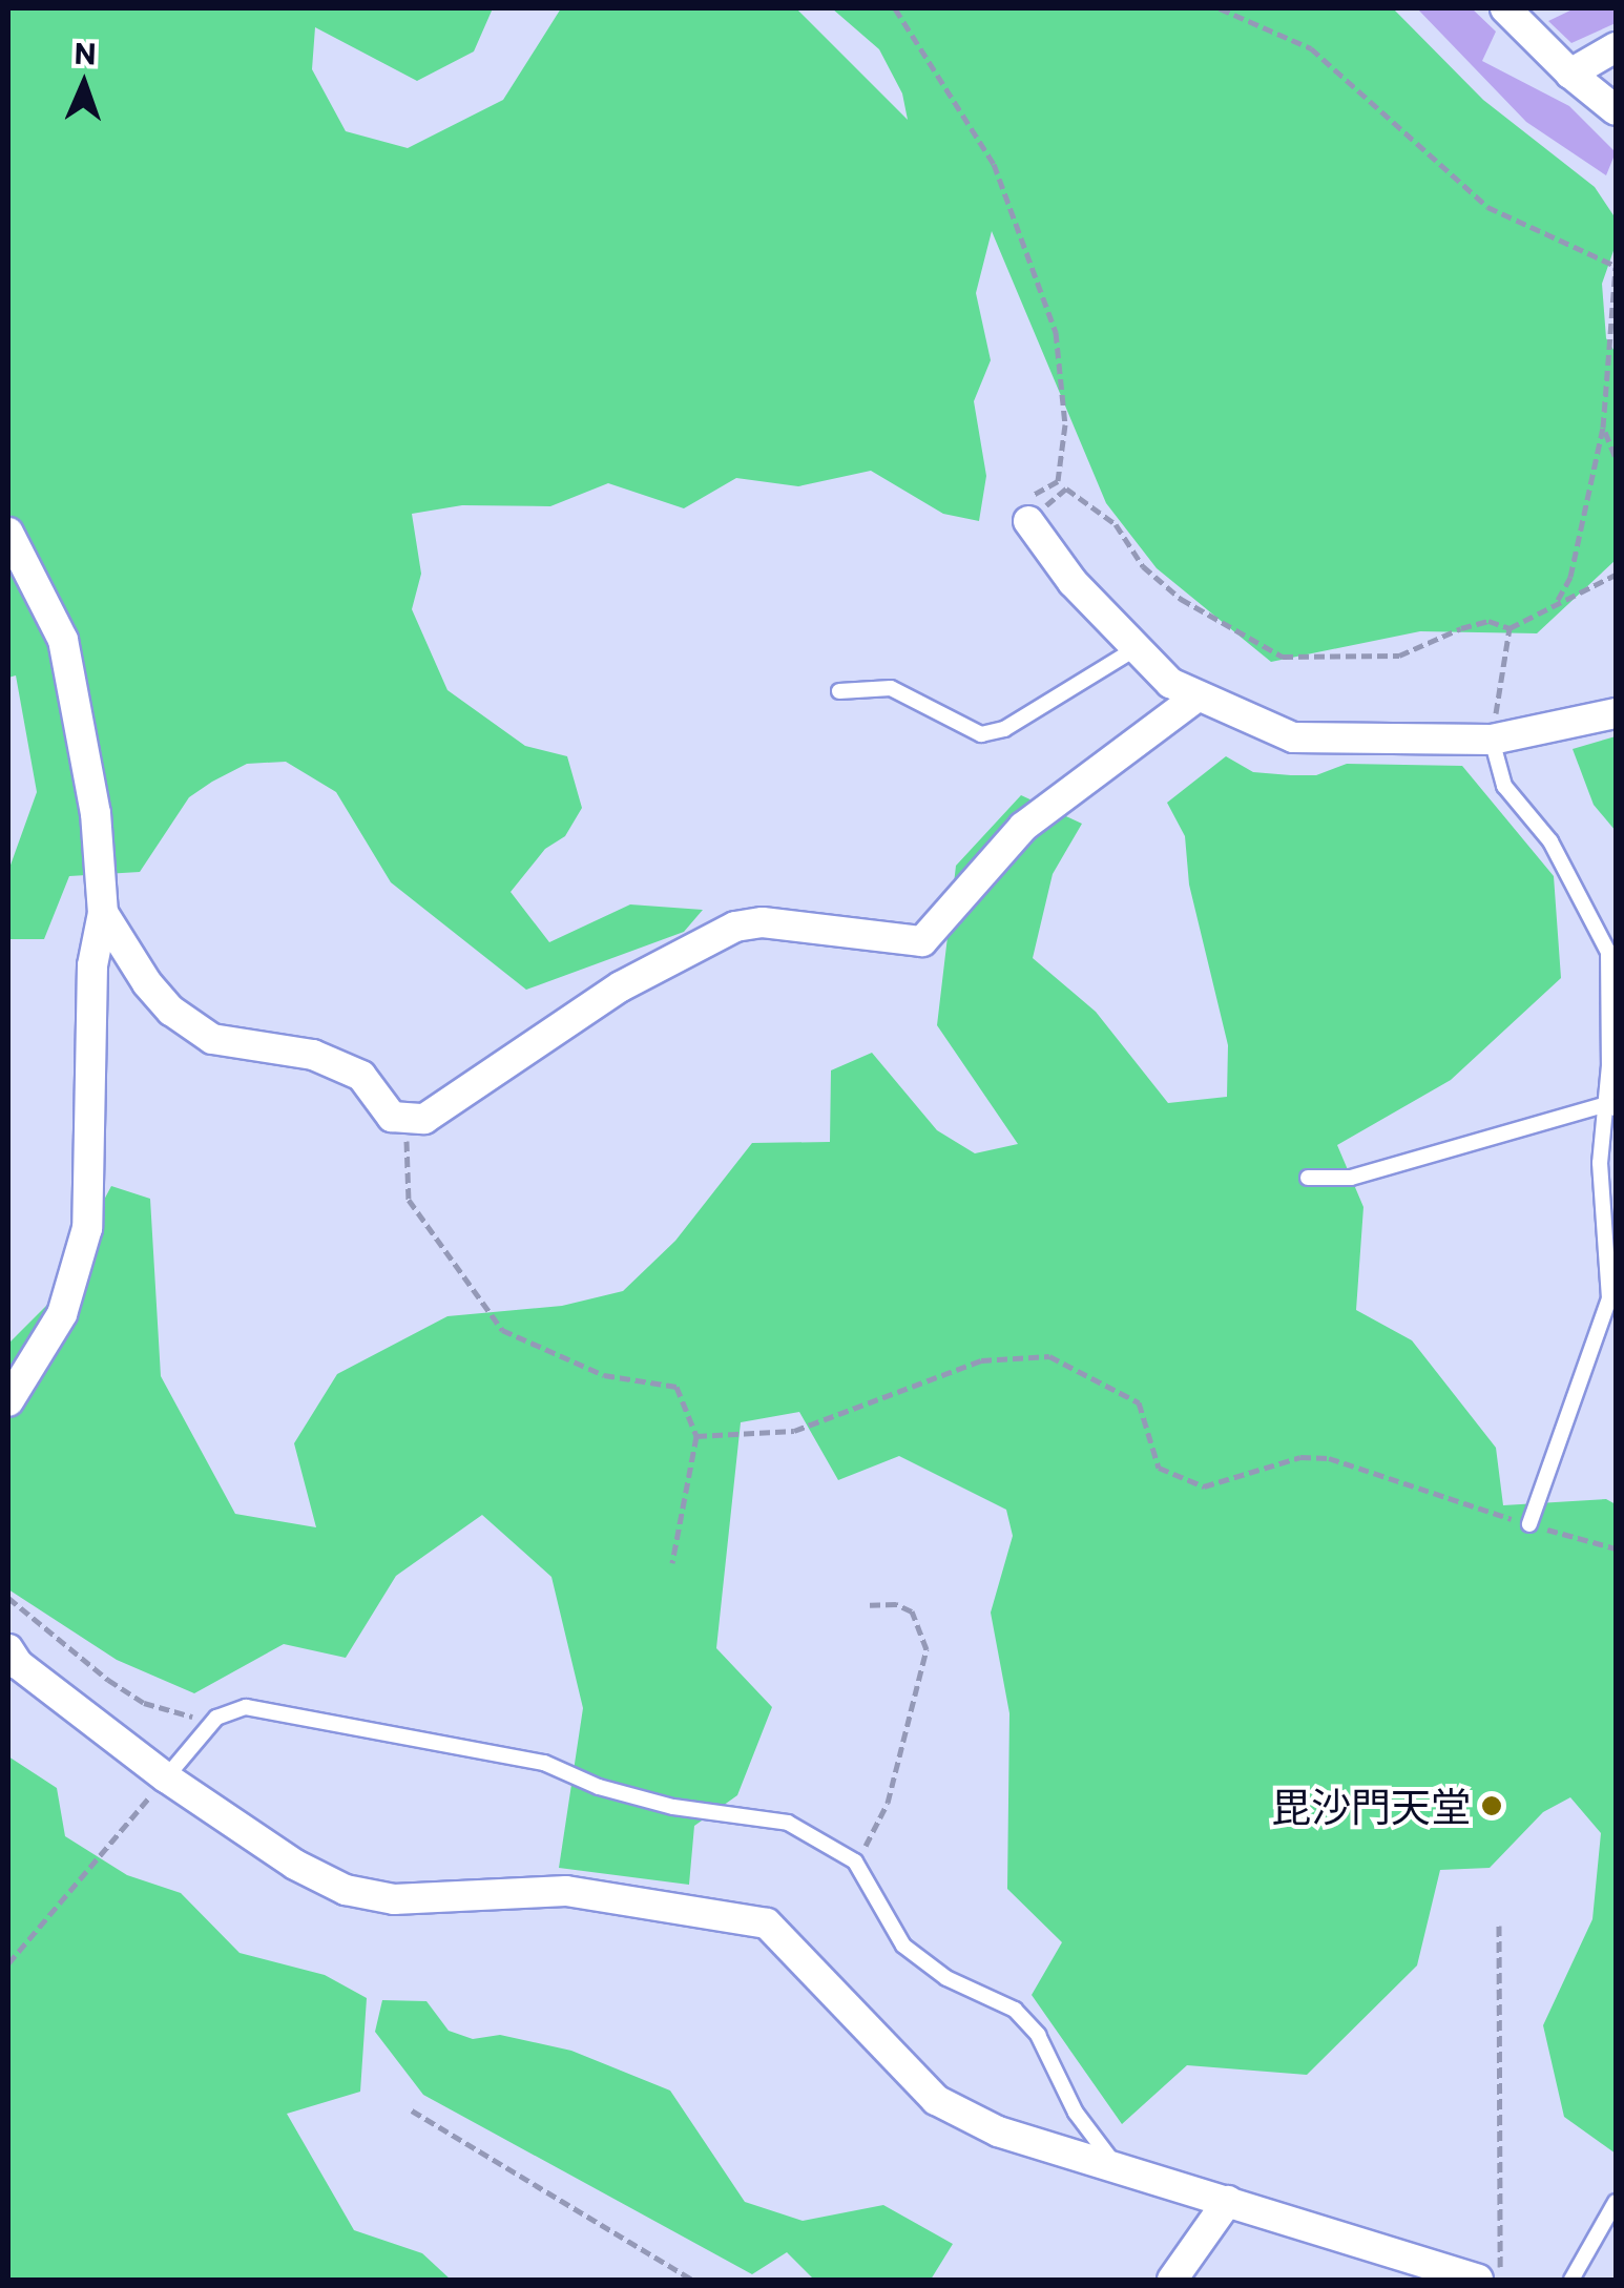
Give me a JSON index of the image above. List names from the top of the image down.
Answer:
{
  "places": ["毘沙門天堂"],
  "north": "top"
}
